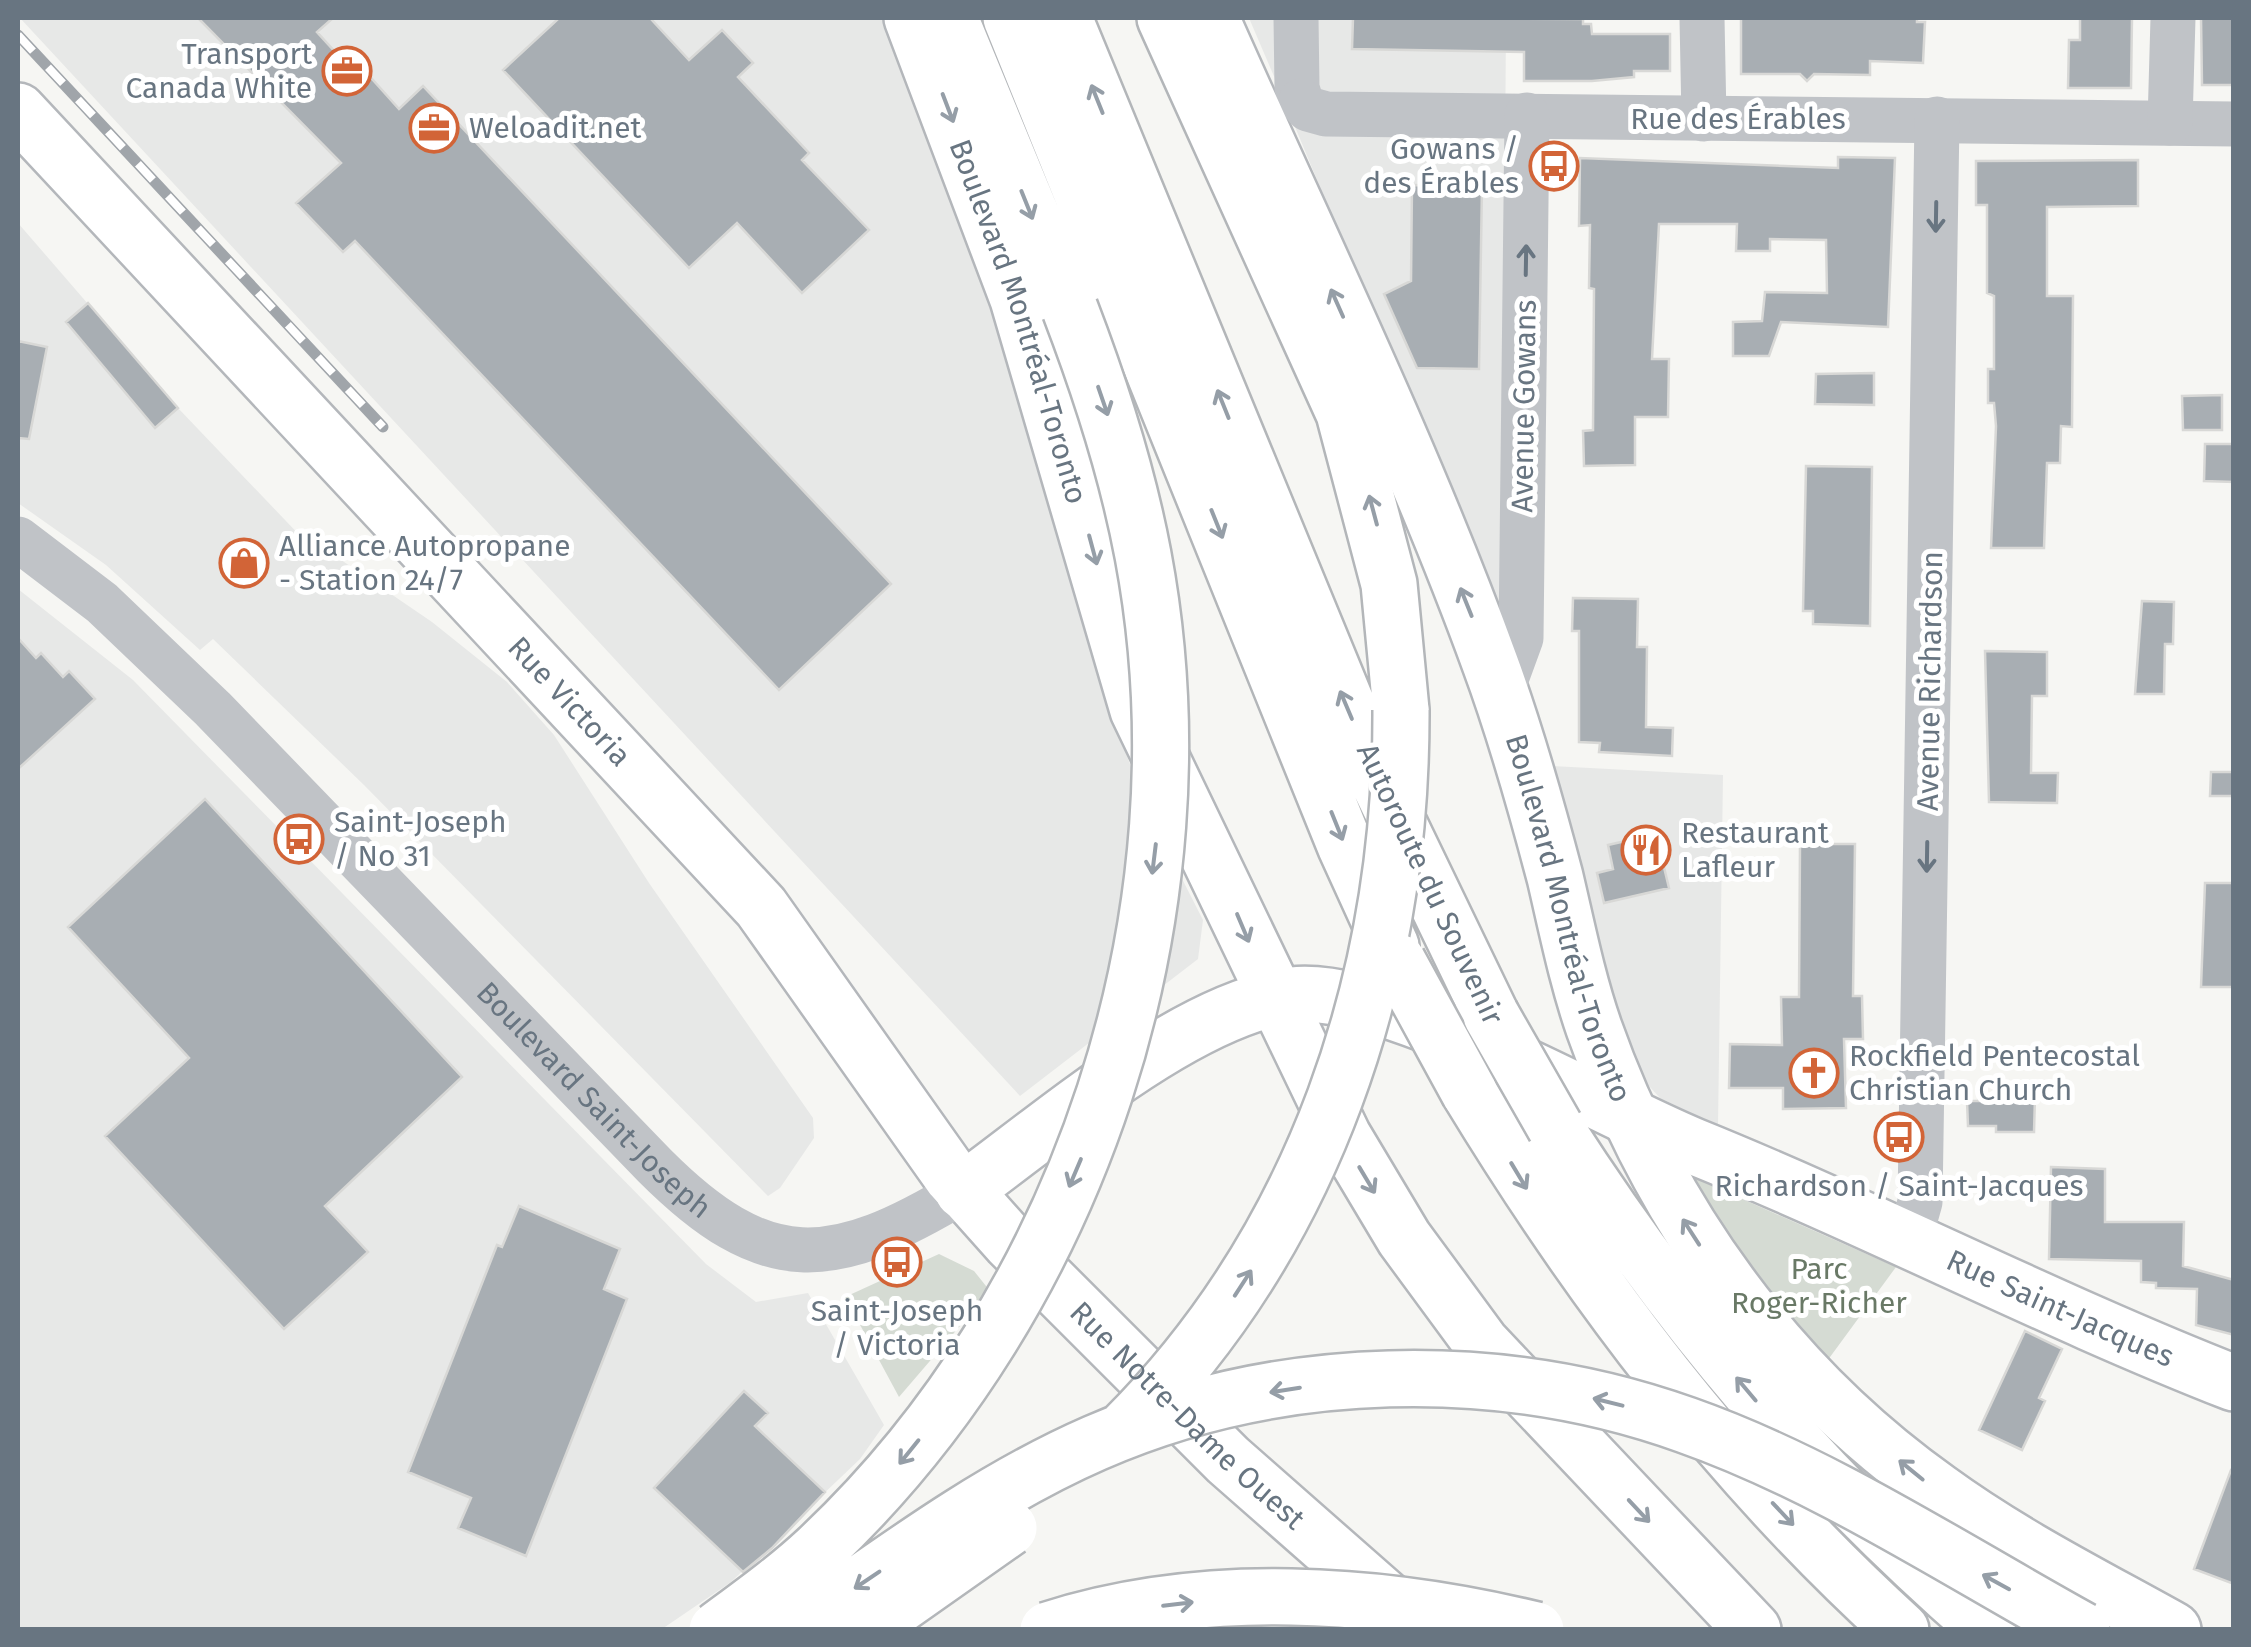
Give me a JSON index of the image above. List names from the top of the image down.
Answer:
{
  "streets": {
    "main road": [
      "Boulevard Montréal-Toronto",
      "Rue Victoria",
      "Autoroute du Souvenir",
      "Boulevard Saint-Joseph",
      "Rue Saint-Jacques",
      "Rue Notre-Dame Ouest"
    ],
    "street": ["Rue des Érables", "Avenue Gowans", "Avenue Richardson"]
  },
  "crossings": [
    ["Rue des Érables", "Boulevard Montréal-Toronto"],
    ["Rue des Érables", "Avenue Gowans"],
    ["Rue des Érables", "Avenue Richardson"],
    ["Boulevard Montréal-Toronto", "Avenue Gowans"],
    ["Boulevard Montréal-Toronto", "Boulevard Saint-Joseph"],
    ["Boulevard Montréal-Toronto", "Rue Saint-Jacques"],
    ["Avenue Richardson", "Rue Saint-Jacques"],
    ["Rue Victoria", "Boulevard Saint-Joseph"],
    ["Rue Victoria", "Rue Notre-Dame Ouest"],
    ["Boulevard Saint-Joseph", "Rue Saint-Jacques"],
    ["Boulevard Saint-Joseph", "Rue Notre-Dame Ouest"]
  ],
  "one_way": ["Avenue Gowans", "Avenue Richardson"],
  "parks": ["Parc Roger-Richer"],
  "places": {
    "office": ["Transport Canada White", "Weloadit.net"],
    "bus stop": [
      "Gowans / des Érables",
      "Saint-Joseph / No 31",
      "Richardson / Saint-Jacques",
      "Saint-Joseph / Victoria"
    ],
    "shop": ["Alliance Autopropane - Station 24/7"],
    "restaurant": ["Restaurant Lafleur"],
    "church": ["Rockfield Pentecostal Christian Church"]
  }
}
